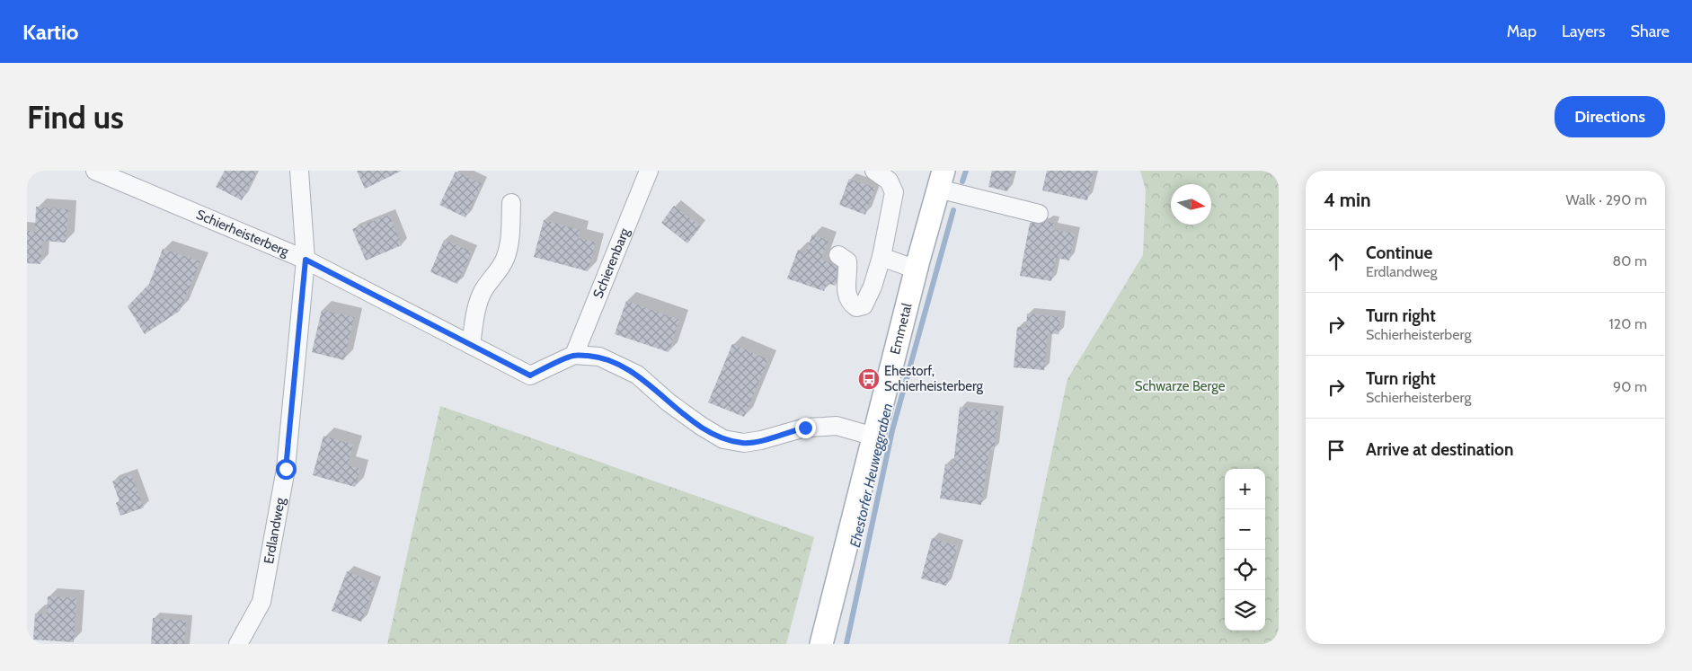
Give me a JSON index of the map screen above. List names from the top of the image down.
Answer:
{
  "streets": {
    "main road": ["Emmetal"],
    "street": ["Schierheisterberg", "Schierenbarg", "Erdlandweg"]
  },
  "crossings": [
    ["Schierheisterberg", "Schierenbarg"],
    ["Schierheisterberg", "Emmetal"],
    ["Schierheisterberg", "Erdlandweg"]
  ],
  "water": ["Ehestorfer Heuweggraben"],
  "parks": ["Schwarze Berge"],
  "places": {
    "bus stop": ["Ehestorf, Schierheisterberg"]
  },
  "north": "right",
  "page": {
    "header": "Kartio",
    "nav": ["Map", "Layers", "Share"],
    "buttons": "Directions",
    "title": "Find us",
    "heading": ["4 min", "Walk · 290 m"],
    "list": [
      ["Continue", "Erdlandweg", "80 m"],
      ["Turn right", "Schierheisterberg", "120 m"],
      ["Turn right", "Schierheisterberg", "90 m"],
      "Arrive at destination"
    ],
    "map_buttons": ["+", "−"]
  }
}
